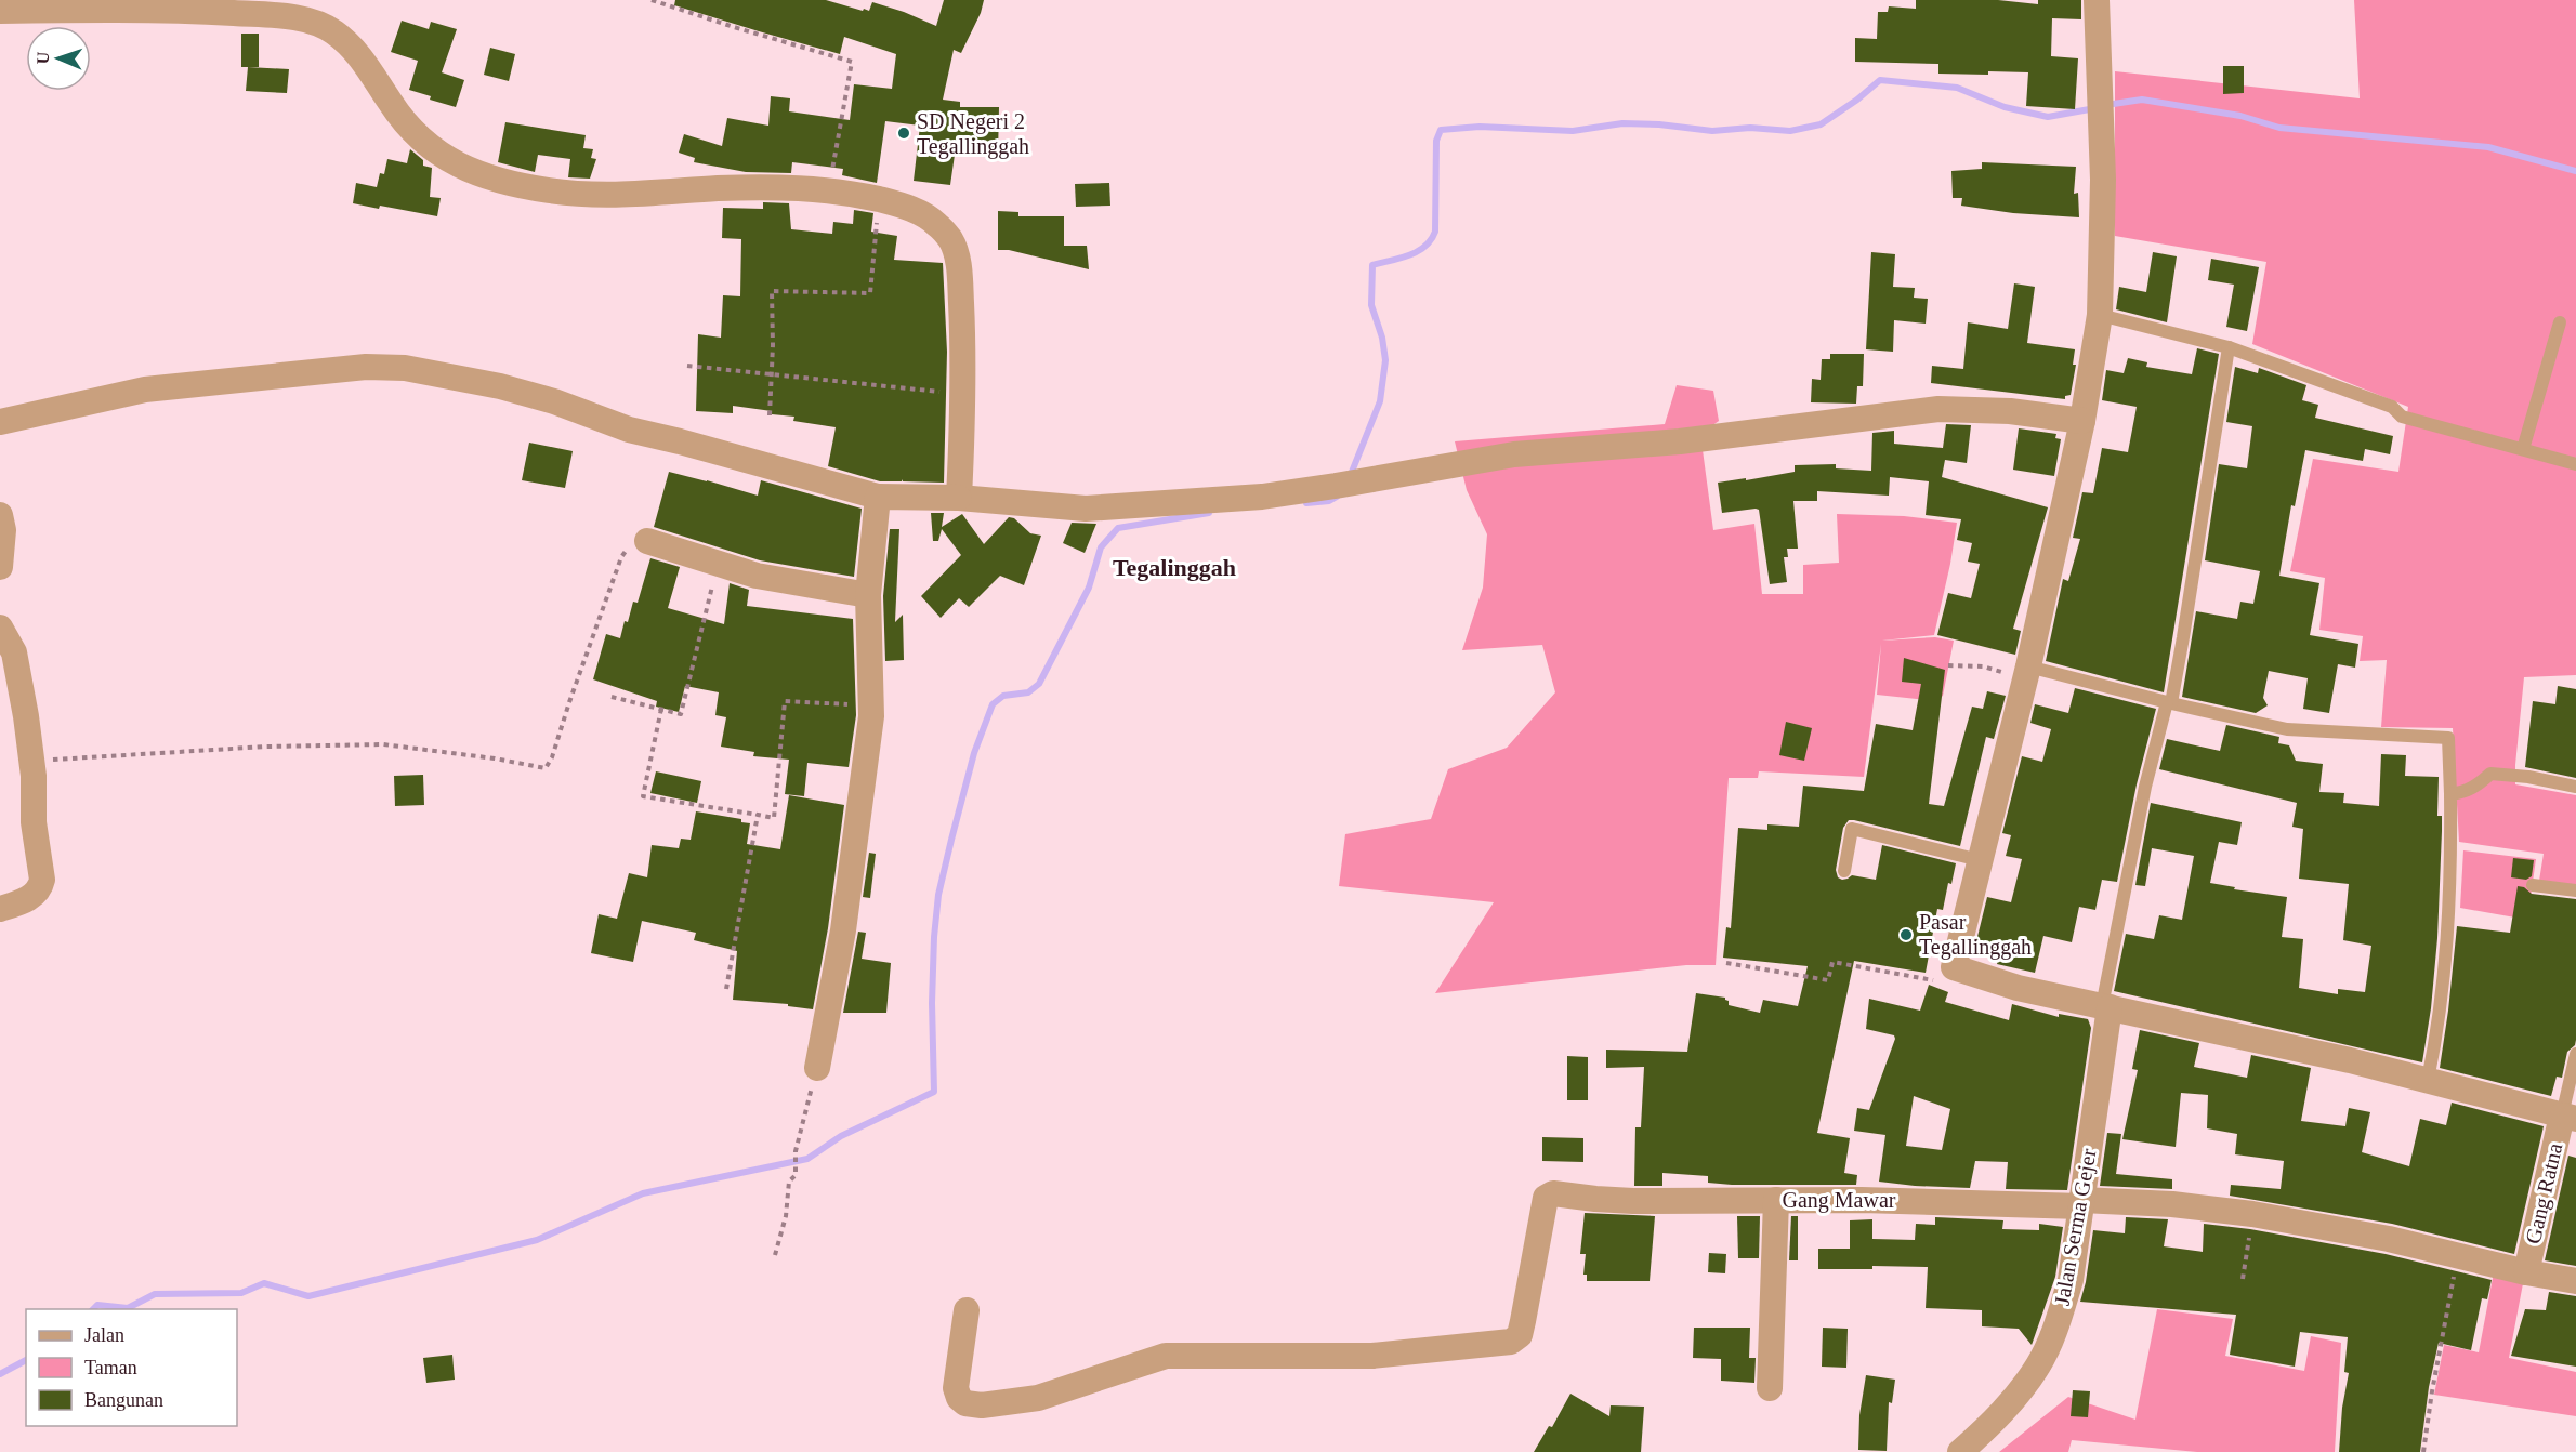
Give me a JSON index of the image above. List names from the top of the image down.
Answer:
{
  "streets": {
    "street": ["Gang Ratna", "Gang Mawar", "Jalan Serma Gejer"]
  },
  "crossings": [
    ["Gang Ratna", "Gang Mawar"],
    ["Gang Mawar", "Jalan Serma Gejer"]
  ],
  "districts": ["Tegalinggah"],
  "places": ["SD Negeri 2 Tegallinggah", "Pasar Tegallinggah"],
  "legend": ["Jalan", "Taman", "Bangunan"],
  "north": "left"
}
